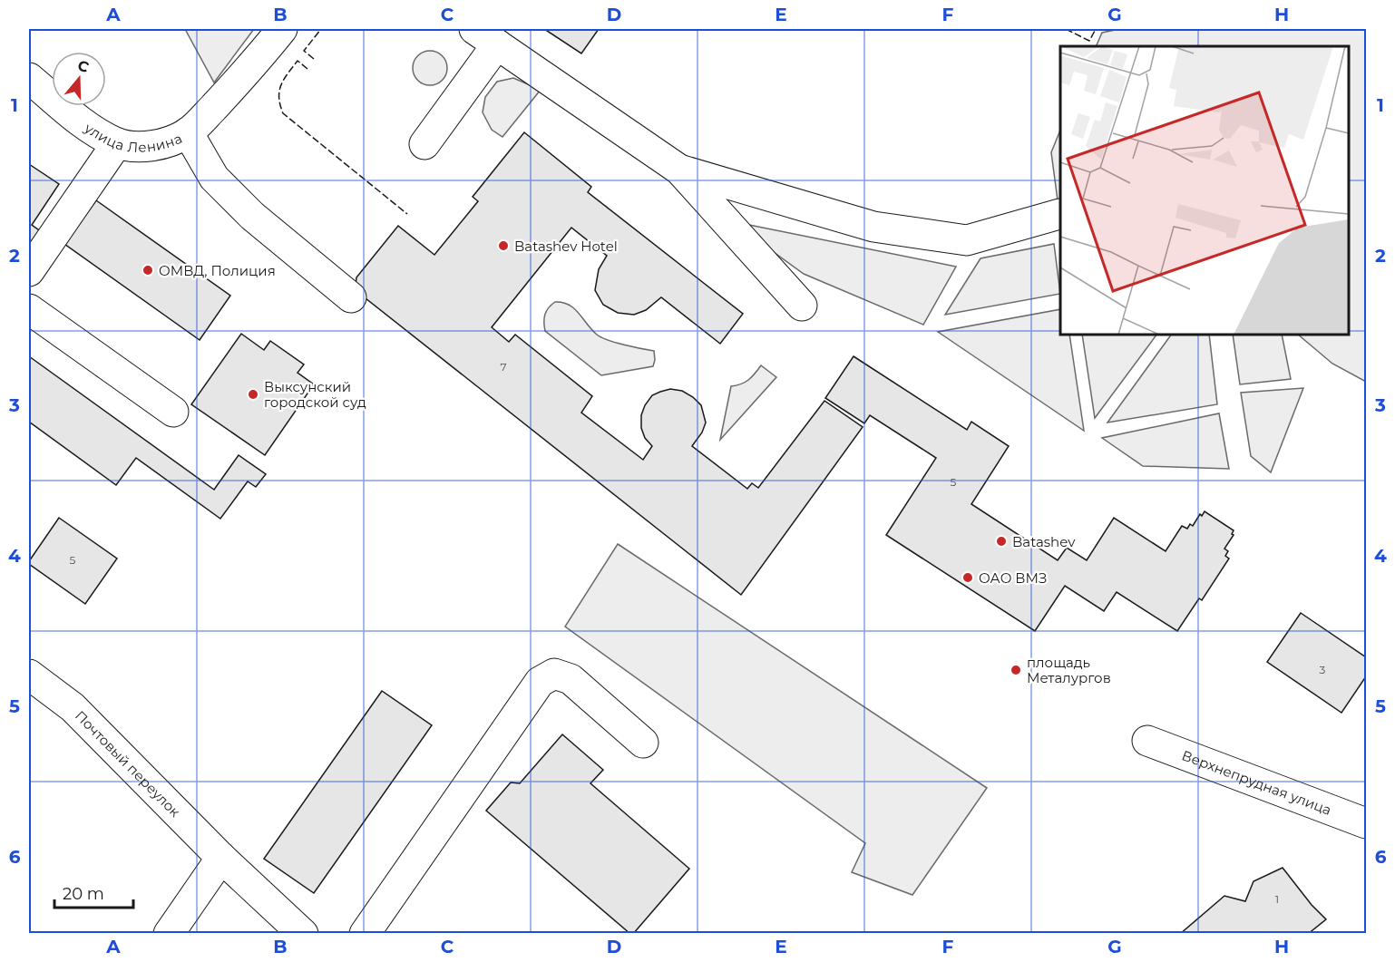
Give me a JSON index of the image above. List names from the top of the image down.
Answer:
{
  "streets": {
    "street": ["улица Ленина", "Почтовый переулок", "Верхнепрудная улица"]
  },
  "places": [
    "Batashev Hotel",
    "ОМВД, Полиция",
    "Выксунский городской суд",
    "Batashev",
    "ОАО ВМЗ",
    "площадь Металургов"
  ],
  "house_numbers": [
    "7",
    "5",
    "5",
    "3",
    "1"
  ],
  "scale_bar": "20 m",
  "north": "top",
  "grid": {
    "columns": [
      "A",
      "B",
      "C",
      "D",
      "E",
      "F",
      "G",
      "H"
    ],
    "rows": [
      "1",
      "2",
      "3",
      "4",
      "5",
      "6"
    ]
  }
}
